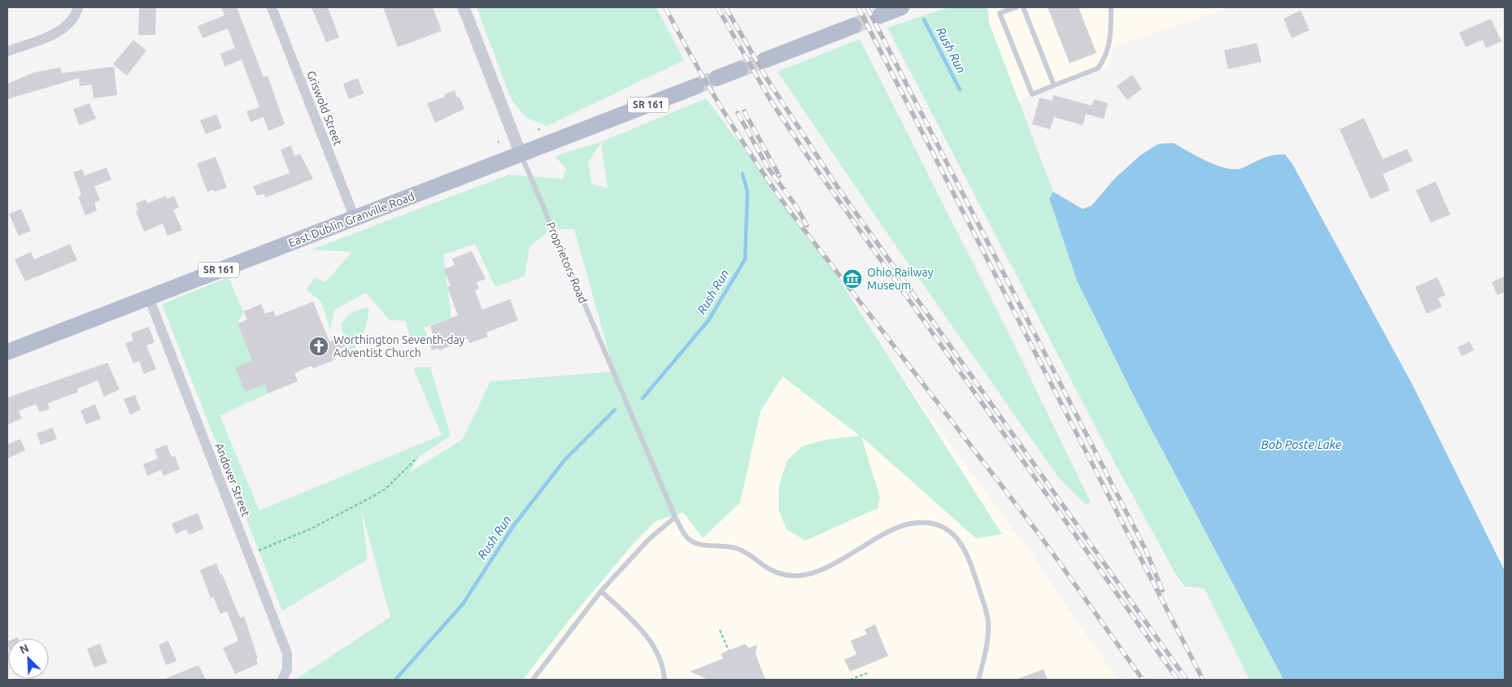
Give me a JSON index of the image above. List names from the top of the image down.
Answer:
{
  "streets": {
    "main road": ["SR 161", "East Dublin Granville Road"],
    "street": ["Griswold Street", "Proprietors Road", "Andover Street"]
  },
  "crossings": [
    ["Griswold Street", "East Dublin Granville Road"],
    ["East Dublin Granville Road", "Proprietors Road"],
    ["East Dublin Granville Road", "Andover Street"]
  ],
  "water": ["Rush Run", "Bob Poste Lake"],
  "places": {
    "museum": ["Ohio Railway Museum"],
    "church": ["Worthington Seventh-day Adventist Church"]
  },
  "north": "top left"
}
